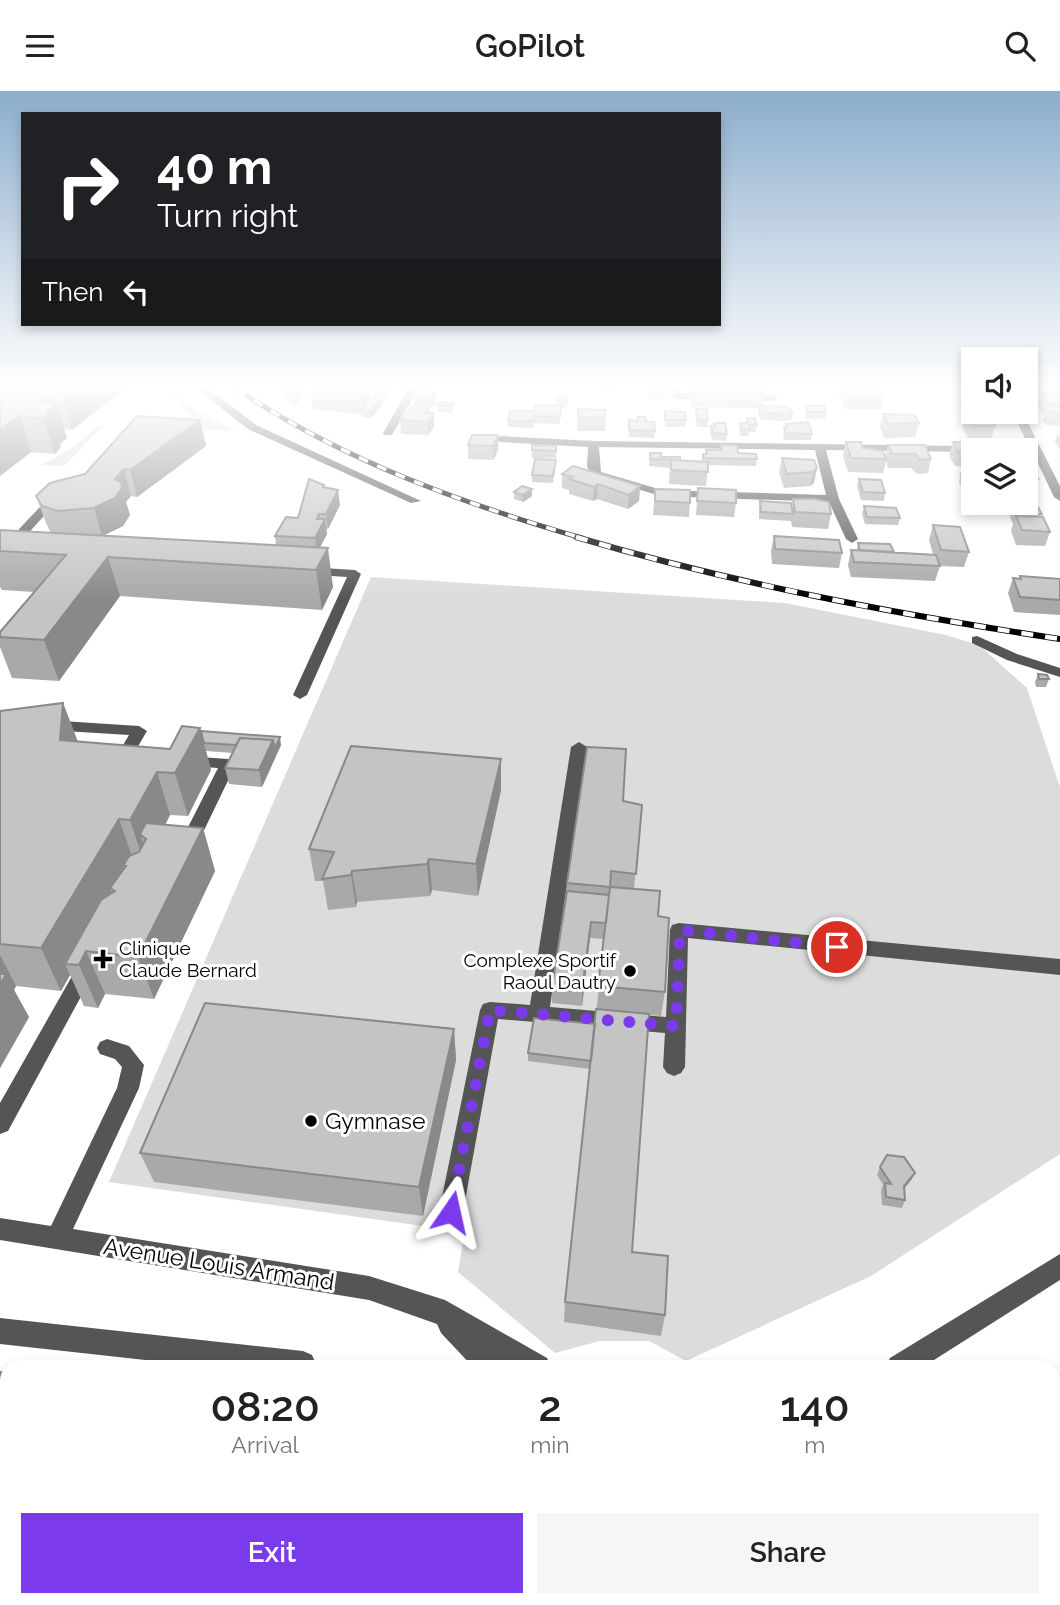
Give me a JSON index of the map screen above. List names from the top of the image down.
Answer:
{
  "streets": {
    "street": ["Avenue Louis Armand"]
  },
  "places": {
    "health": ["Clinique Claude Bernard"],
    "other": ["Complexe Sportif Raoul Dautry", "Gymnase"]
  },
  "page": {
    "header": "GoPilot",
    "turn": ["40 m", "Turn right"],
    "then": "Then",
    "eta": [
      "08:20",
      "Arrival",
      "2",
      "min",
      "140",
      "m"
    ],
    "buttons": ["Exit", "Share"]
  }
}
